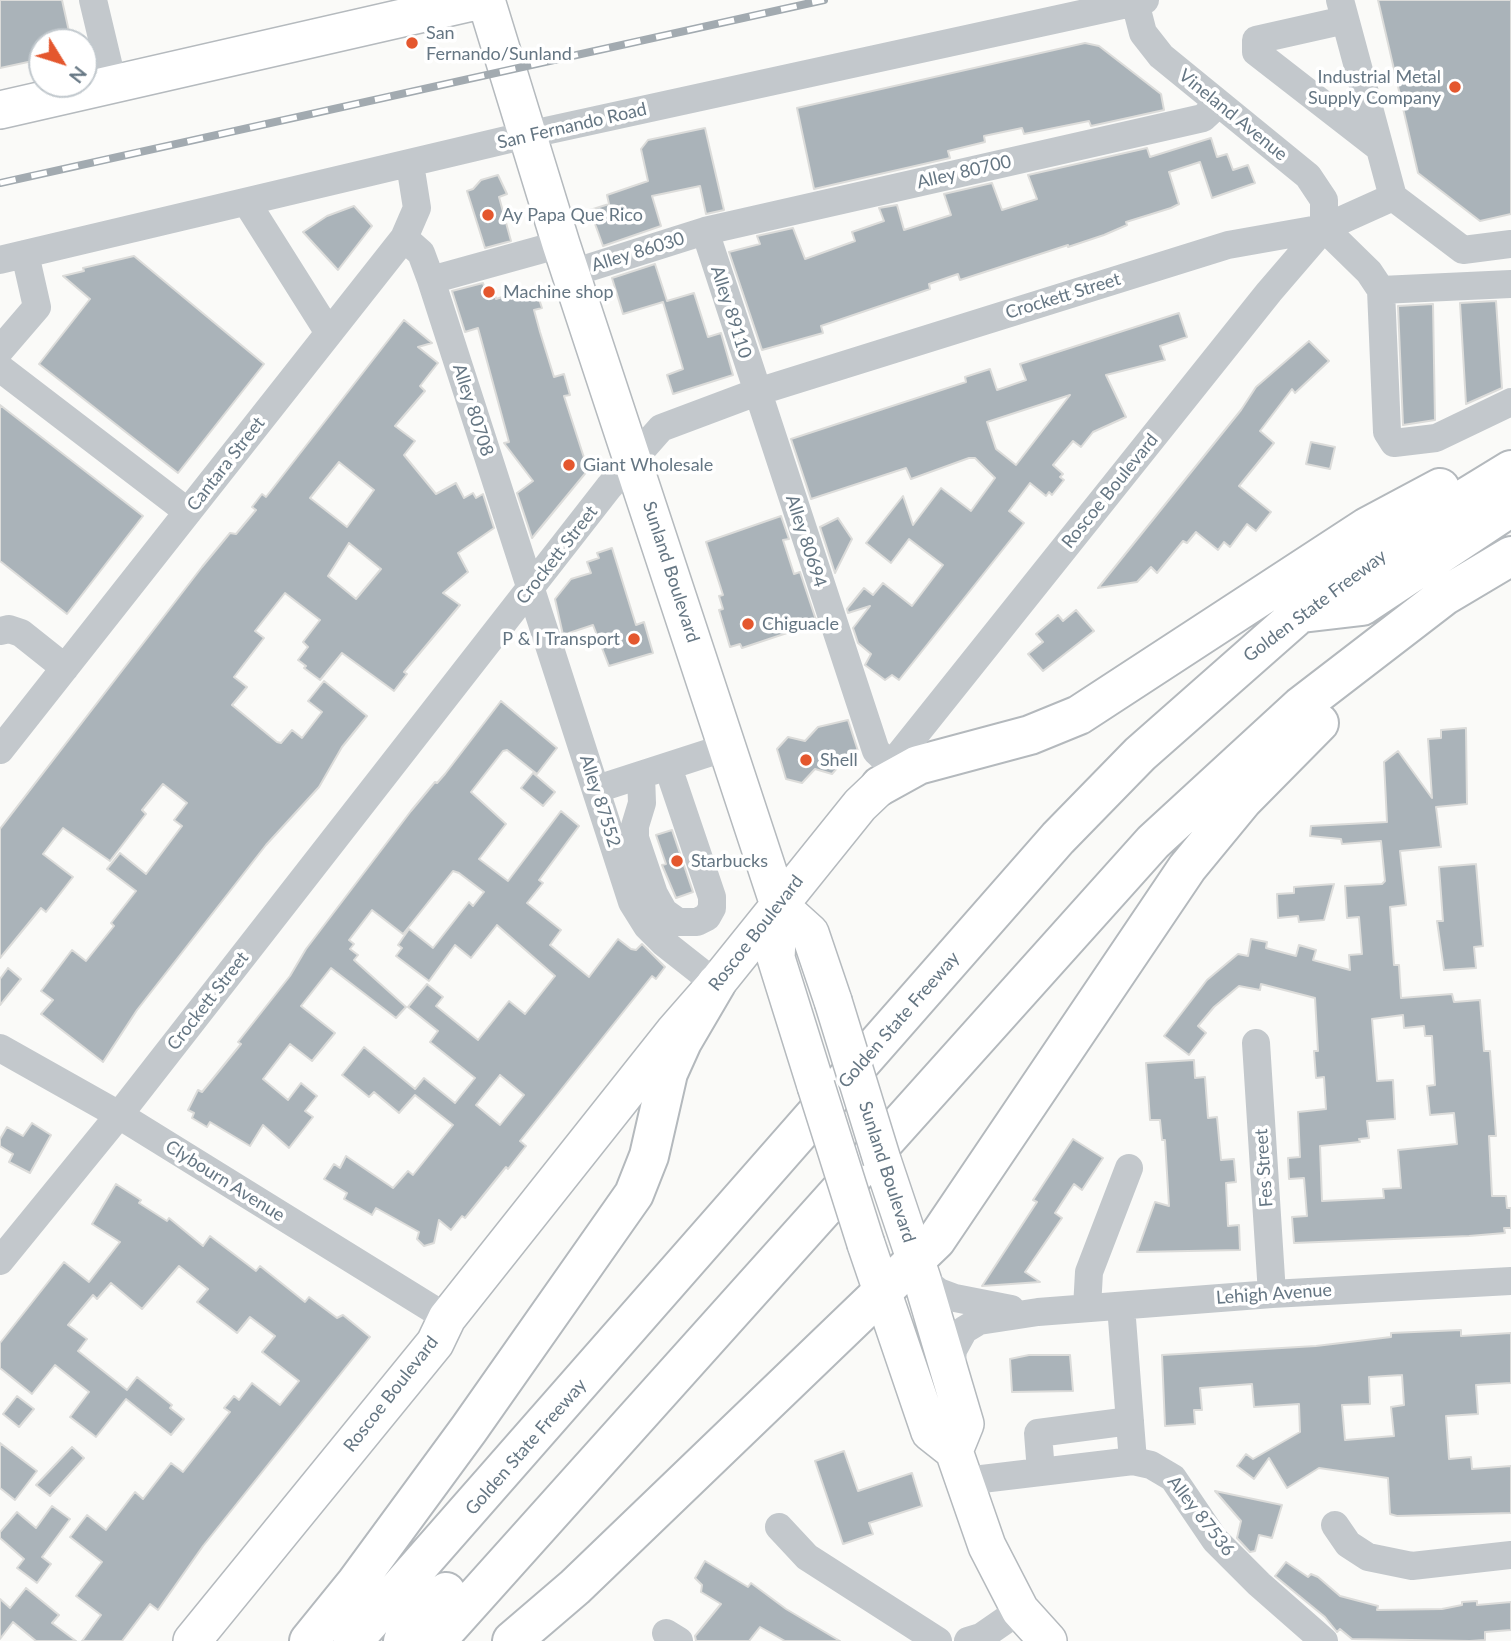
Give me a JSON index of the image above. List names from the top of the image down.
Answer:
{
  "streets": {
    "highway": ["Golden State Freeway"],
    "main road": ["Roscoe Boulevard", "Sunland Boulevard"],
    "street": [
      "Vineland Avenue",
      "San Fernando Road",
      "Alley 80700",
      "Alley 86030",
      "Crockett Street",
      "Alley 89110",
      "Alley 80708",
      "Cantara Street",
      "Alley 80694",
      "Alley 87552",
      "Fes Street",
      "Clybourn Avenue",
      "Lehigh Avenue",
      "Alley 87536"
    ]
  },
  "crossings": [
    ["Vineland Avenue", "San Fernando Road"],
    ["Vineland Avenue", "Alley 80700"],
    ["Vineland Avenue", "Crockett Street"],
    ["Vineland Avenue", "Roscoe Boulevard"],
    ["San Fernando Road", "Cantara Street"],
    ["San Fernando Road", "Sunland Boulevard"],
    ["Alley 80700", "Alley 86030"],
    ["Alley 80700", "Alley 89110"],
    ["Alley 86030", "Alley 89110"],
    ["Alley 86030", "Alley 80708"],
    ["Alley 86030", "Sunland Boulevard"],
    ["Crockett Street", "Alley 89110"],
    ["Crockett Street", "Alley 80708"],
    ["Crockett Street", "Roscoe Boulevard"],
    ["Crockett Street", "Alley 80694"],
    ["Crockett Street", "Sunland Boulevard"],
    ["Crockett Street", "Alley 87552"],
    ["Crockett Street", "Clybourn Avenue"],
    ["Alley 89110", "Alley 80694"],
    ["Alley 80708", "Cantara Street"],
    ["Alley 80708", "Alley 87552"],
    ["Roscoe Boulevard", "Alley 80694"],
    ["Roscoe Boulevard", "Sunland Boulevard"],
    ["Roscoe Boulevard", "Alley 87552"],
    ["Roscoe Boulevard", "Clybourn Avenue"],
    ["Sunland Boulevard", "Lehigh Avenue"],
    ["Sunland Boulevard", "Alley 87536"],
    ["Fes Street", "Lehigh Avenue"]
  ],
  "places": [
    "San Fernando/Sunland",
    "Industrial Metal Supply Company",
    "Ay Papa Que Rico",
    "Machine shop",
    "Giant Wholesale",
    "Chiguacle",
    "P & I Transport",
    "Shell",
    "Starbucks"
  ],
  "north": "bottom right"
}
